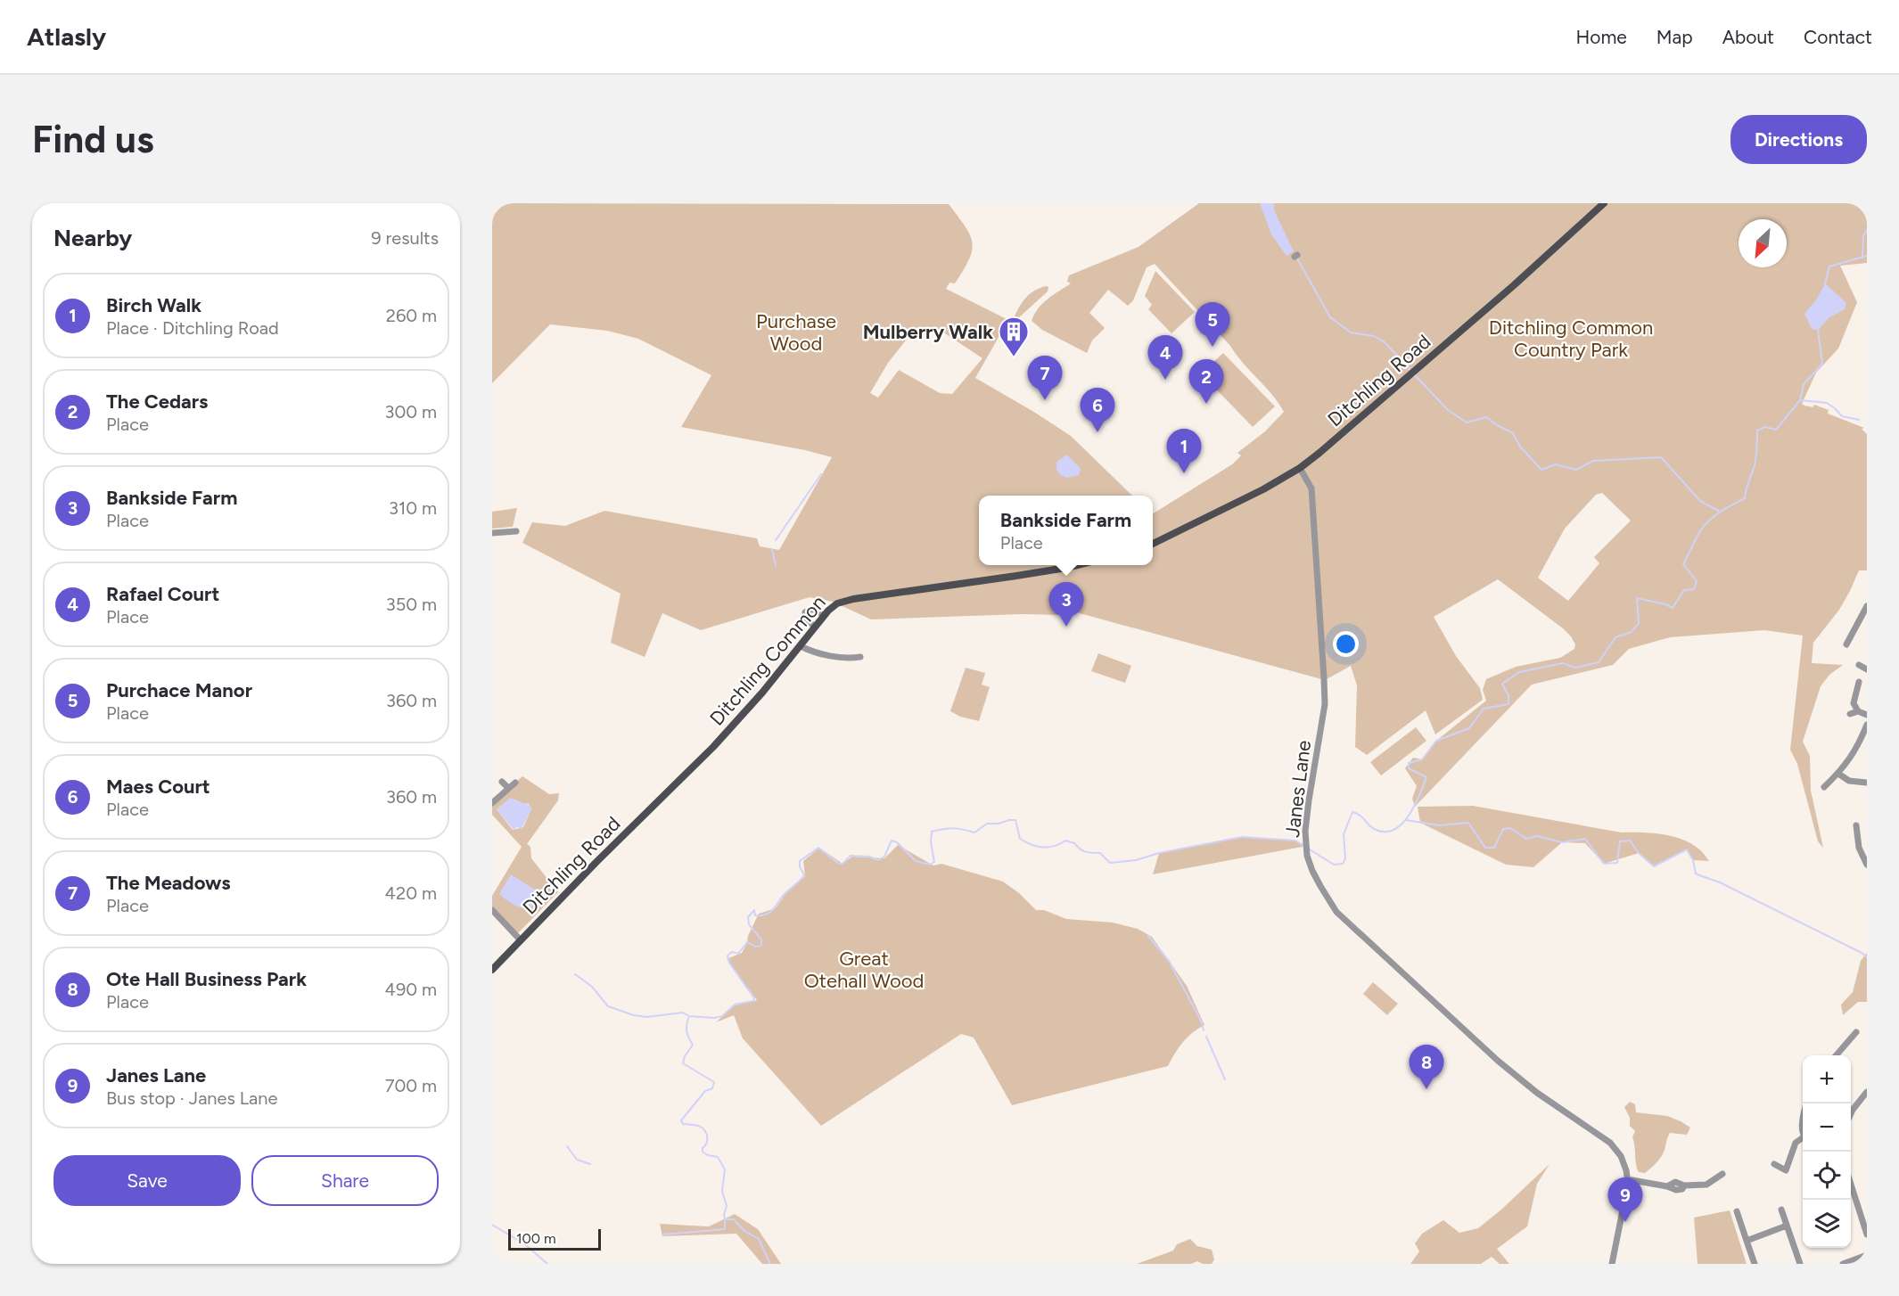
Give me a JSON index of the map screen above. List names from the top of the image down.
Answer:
{
  "streets": {
    "main road": ["Ditchling Road", "Ditchling Common"],
    "street": ["Janes Lane"]
  },
  "crossings": [
    ["Ditchling Road", "Ditchling Common"],
    ["Ditchling Road", "Janes Lane"]
  ],
  "parks": ["Purchase Wood", "Ditchling Common Country Park", "Great Otehall Wood"],
  "places": {
    "building": ["Mulberry Walk"]
  },
  "scale_bar": "100 m",
  "north": "bottom left",
  "page": {
    "header": "Atlasly",
    "nav": [
      "Home",
      "Map",
      "About",
      "Contact"
    ],
    "buttons": [
      "Directions",
      ["Save", "Share"]
    ],
    "title": "Find us",
    "heading": ["Nearby", "9 results"],
    "list": [
      {
        "mark": "1",
        "name": "Birch Walk",
        "note": "Place · Ditchling Road",
        "value": "260 m"
      },
      {
        "mark": "2",
        "name": "The Cedars",
        "note": "Place",
        "value": "300 m"
      },
      {
        "mark": "3",
        "name": "Bankside Farm",
        "note": "Place",
        "value": "310 m"
      },
      {
        "mark": "4",
        "name": "Rafael Court",
        "note": "Place",
        "value": "350 m"
      },
      {
        "mark": "5",
        "name": "Purchace Manor",
        "note": "Place",
        "value": "360 m"
      },
      {
        "mark": "6",
        "name": "Maes Court",
        "note": "Place",
        "value": "360 m"
      },
      {
        "mark": "7",
        "name": "The Meadows",
        "note": "Place",
        "value": "420 m"
      },
      {
        "mark": "8",
        "name": "Ote Hall Business Park",
        "note": "Place",
        "value": "490 m"
      },
      {
        "mark": "9",
        "name": "Janes Lane",
        "note": "Bus stop · Janes Lane",
        "value": "700 m"
      }
    ],
    "pins": [
      "5",
      "4",
      "7",
      "2",
      "6",
      "1",
      "3",
      "8",
      "9"
    ],
    "popup": ["Bankside Farm", "Place"],
    "map_buttons": ["+", "−"],
    "scale": "100 m"
  }
}
